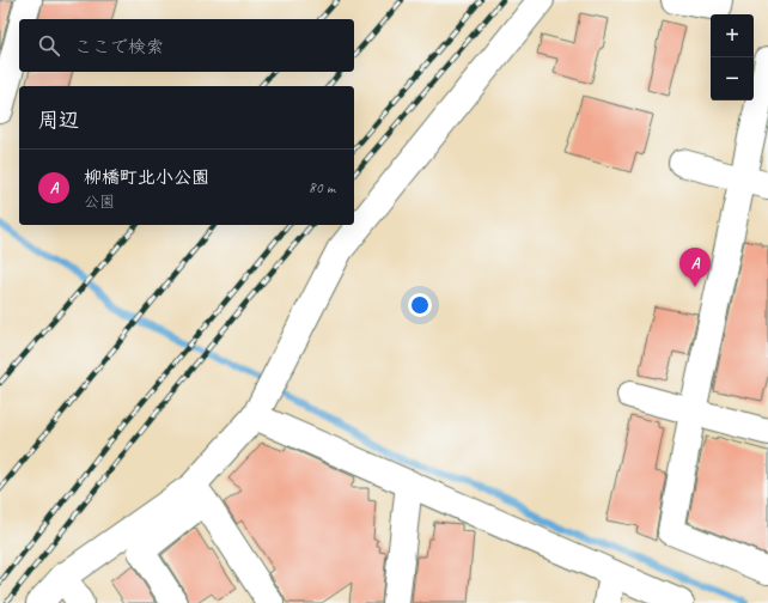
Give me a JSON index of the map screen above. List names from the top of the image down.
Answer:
{
  "page": {
    "map_buttons": ["+", "−"],
    "search": "ここで検索",
    "heading": "周辺",
    "list": [
      {
        "mark": "A",
        "name": "柳橋町北小公園",
        "note": "公園",
        "value": "80 m"
      }
    ],
    "pins": "A"
  }
}
